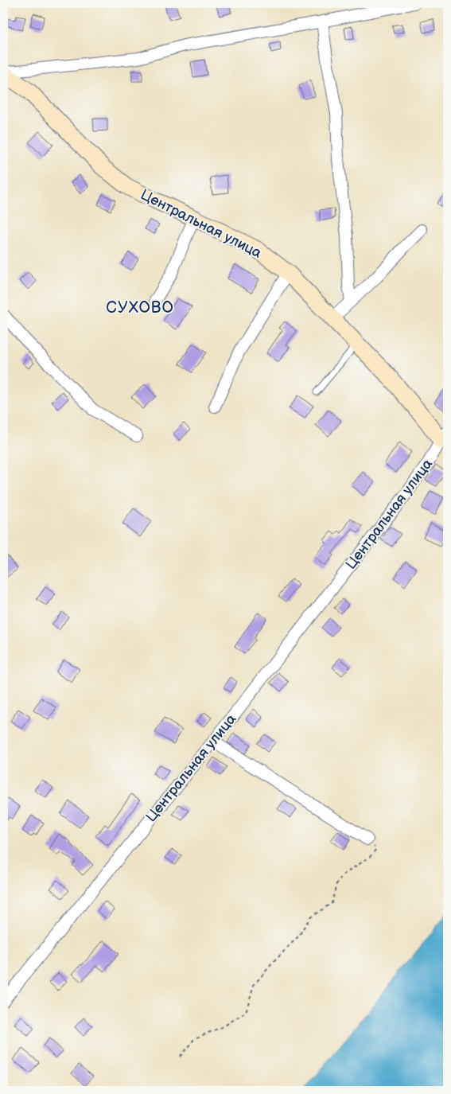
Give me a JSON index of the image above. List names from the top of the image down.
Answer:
{
  "streets": {
    "street": ["Центральная улица"]
  },
  "districts": ["СУХОВО"]
}
